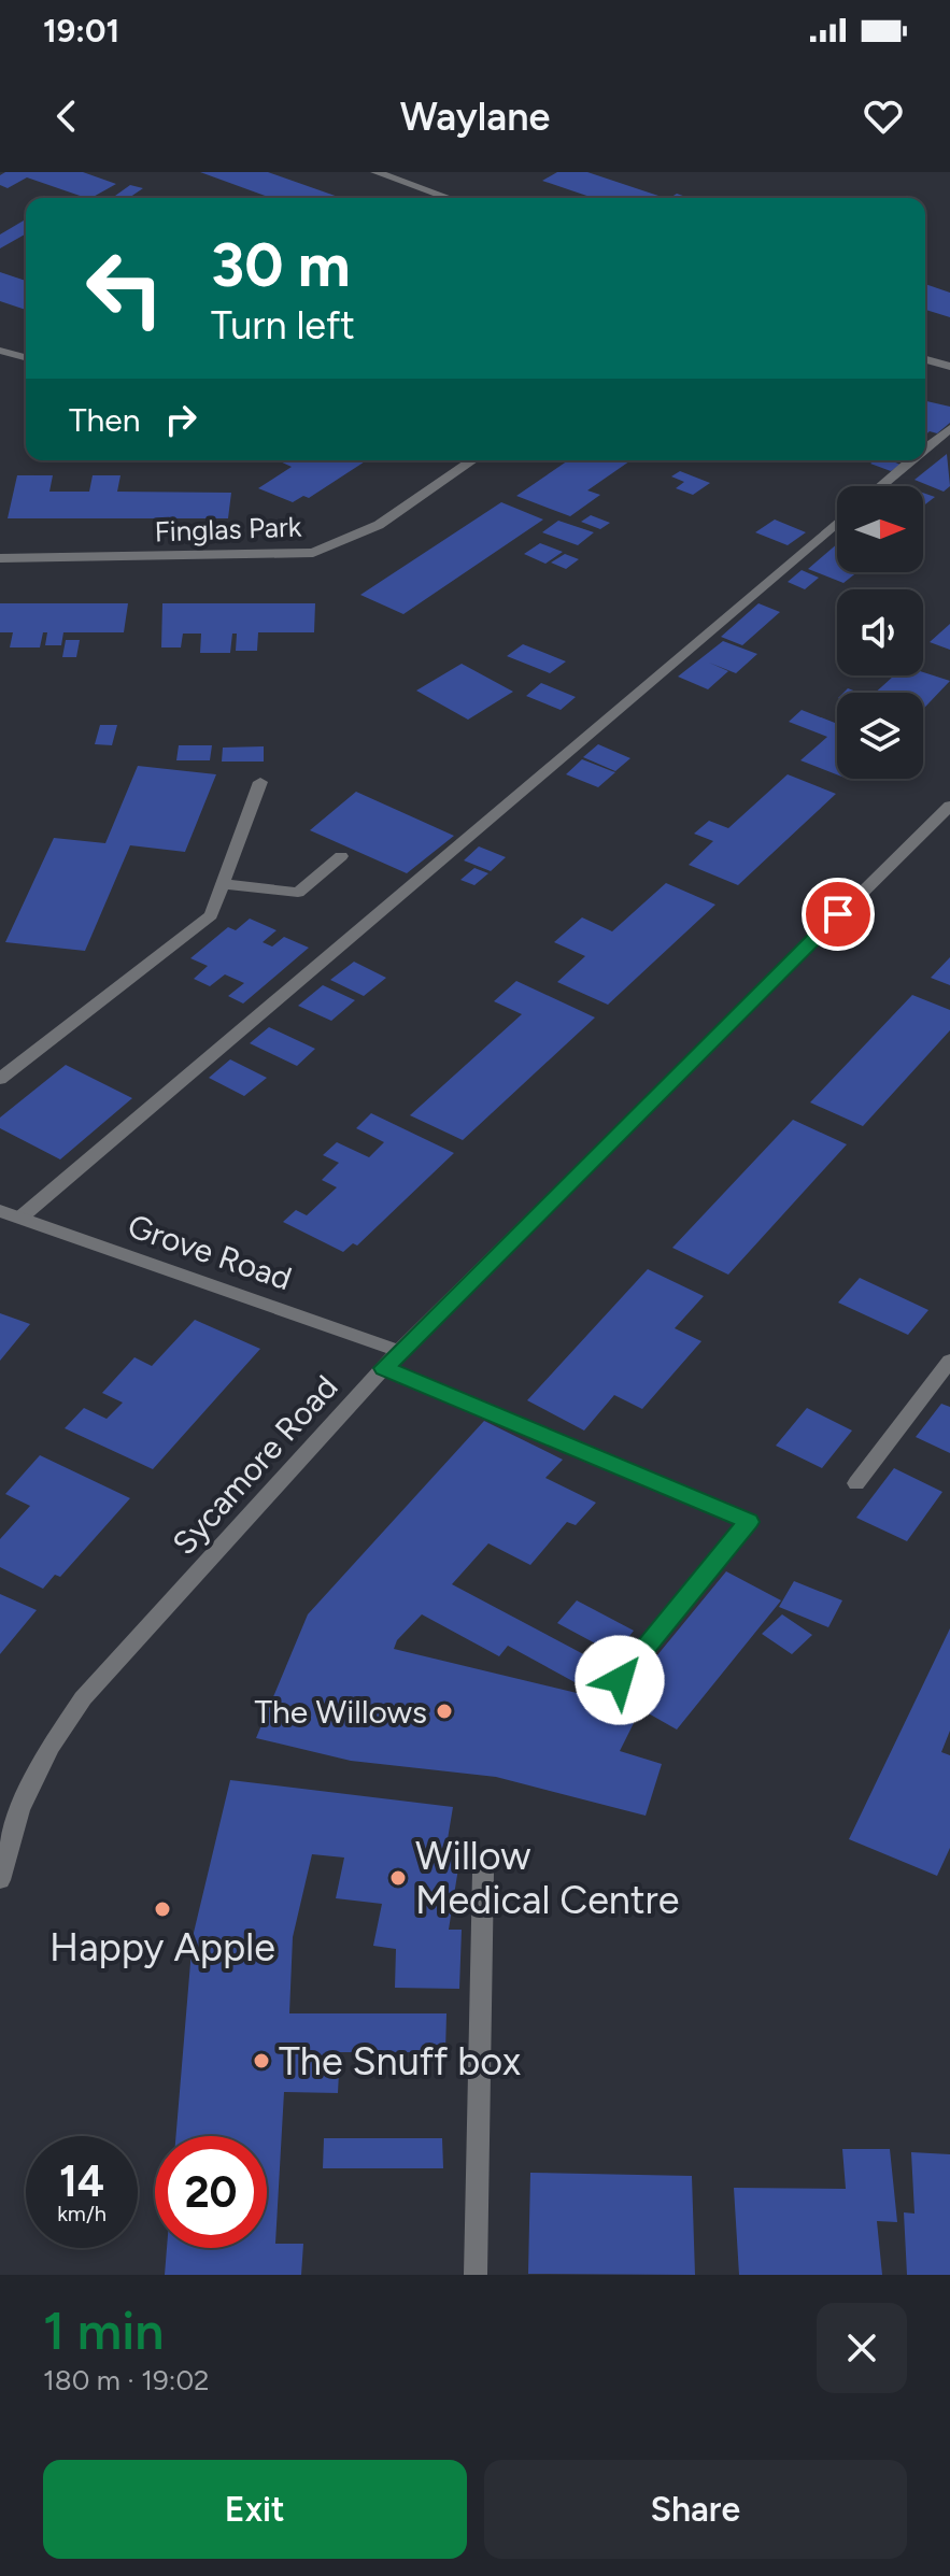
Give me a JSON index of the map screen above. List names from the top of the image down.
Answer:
{
  "streets": {
    "street": ["Finglas Park", "Grove Road", "Sycamore Road"]
  },
  "crossings": [
    ["Grove Road", "Sycamore Road"]
  ],
  "places": [
    "The Willows",
    "Willow Medical Centre",
    "Happy Apple",
    "The Snuff box"
  ],
  "north": "right",
  "page": {
    "status": "19:01",
    "header": "Waylane",
    "turn": ["30 m", "Turn left"],
    "then": "Then",
    "speed": "14 km/h",
    "limit": "20",
    "heading": ["1 min", "180 m · 19:02"],
    "buttons": ["Exit", "Share"]
  }
}
